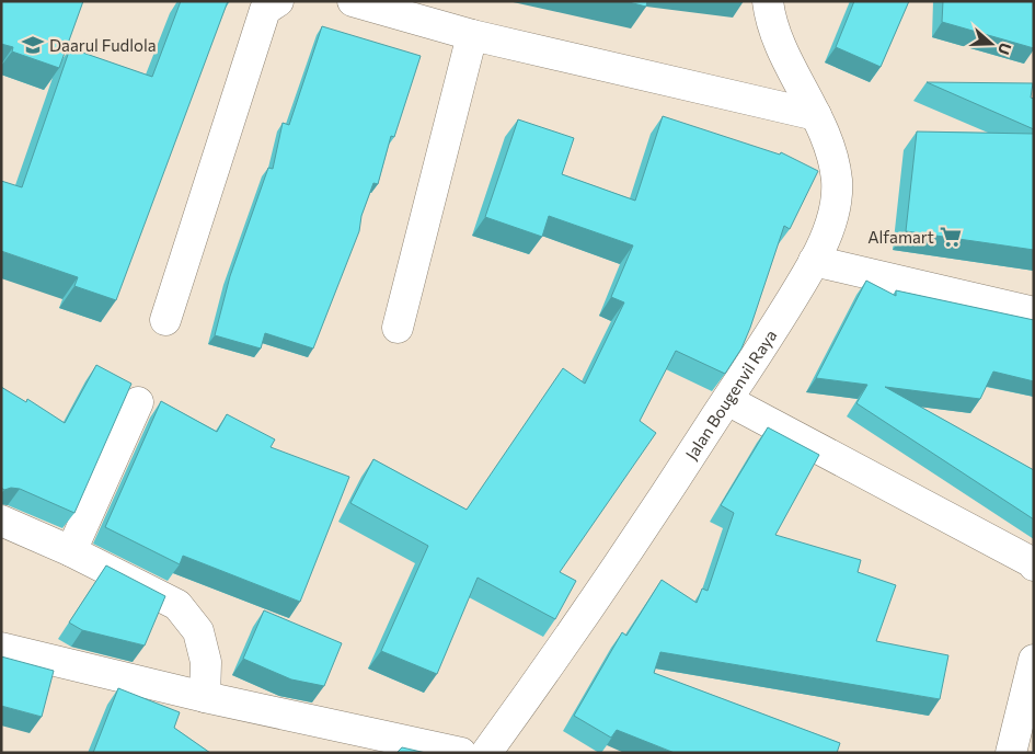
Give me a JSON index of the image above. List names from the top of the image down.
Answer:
{
  "streets": {
    "street": ["Jalan Bougenvil Raya"]
  },
  "places": {
    "school or university": ["Daarul Fudlola"],
    "supermarket": ["Alfamart"]
  },
  "north": "right"
}
